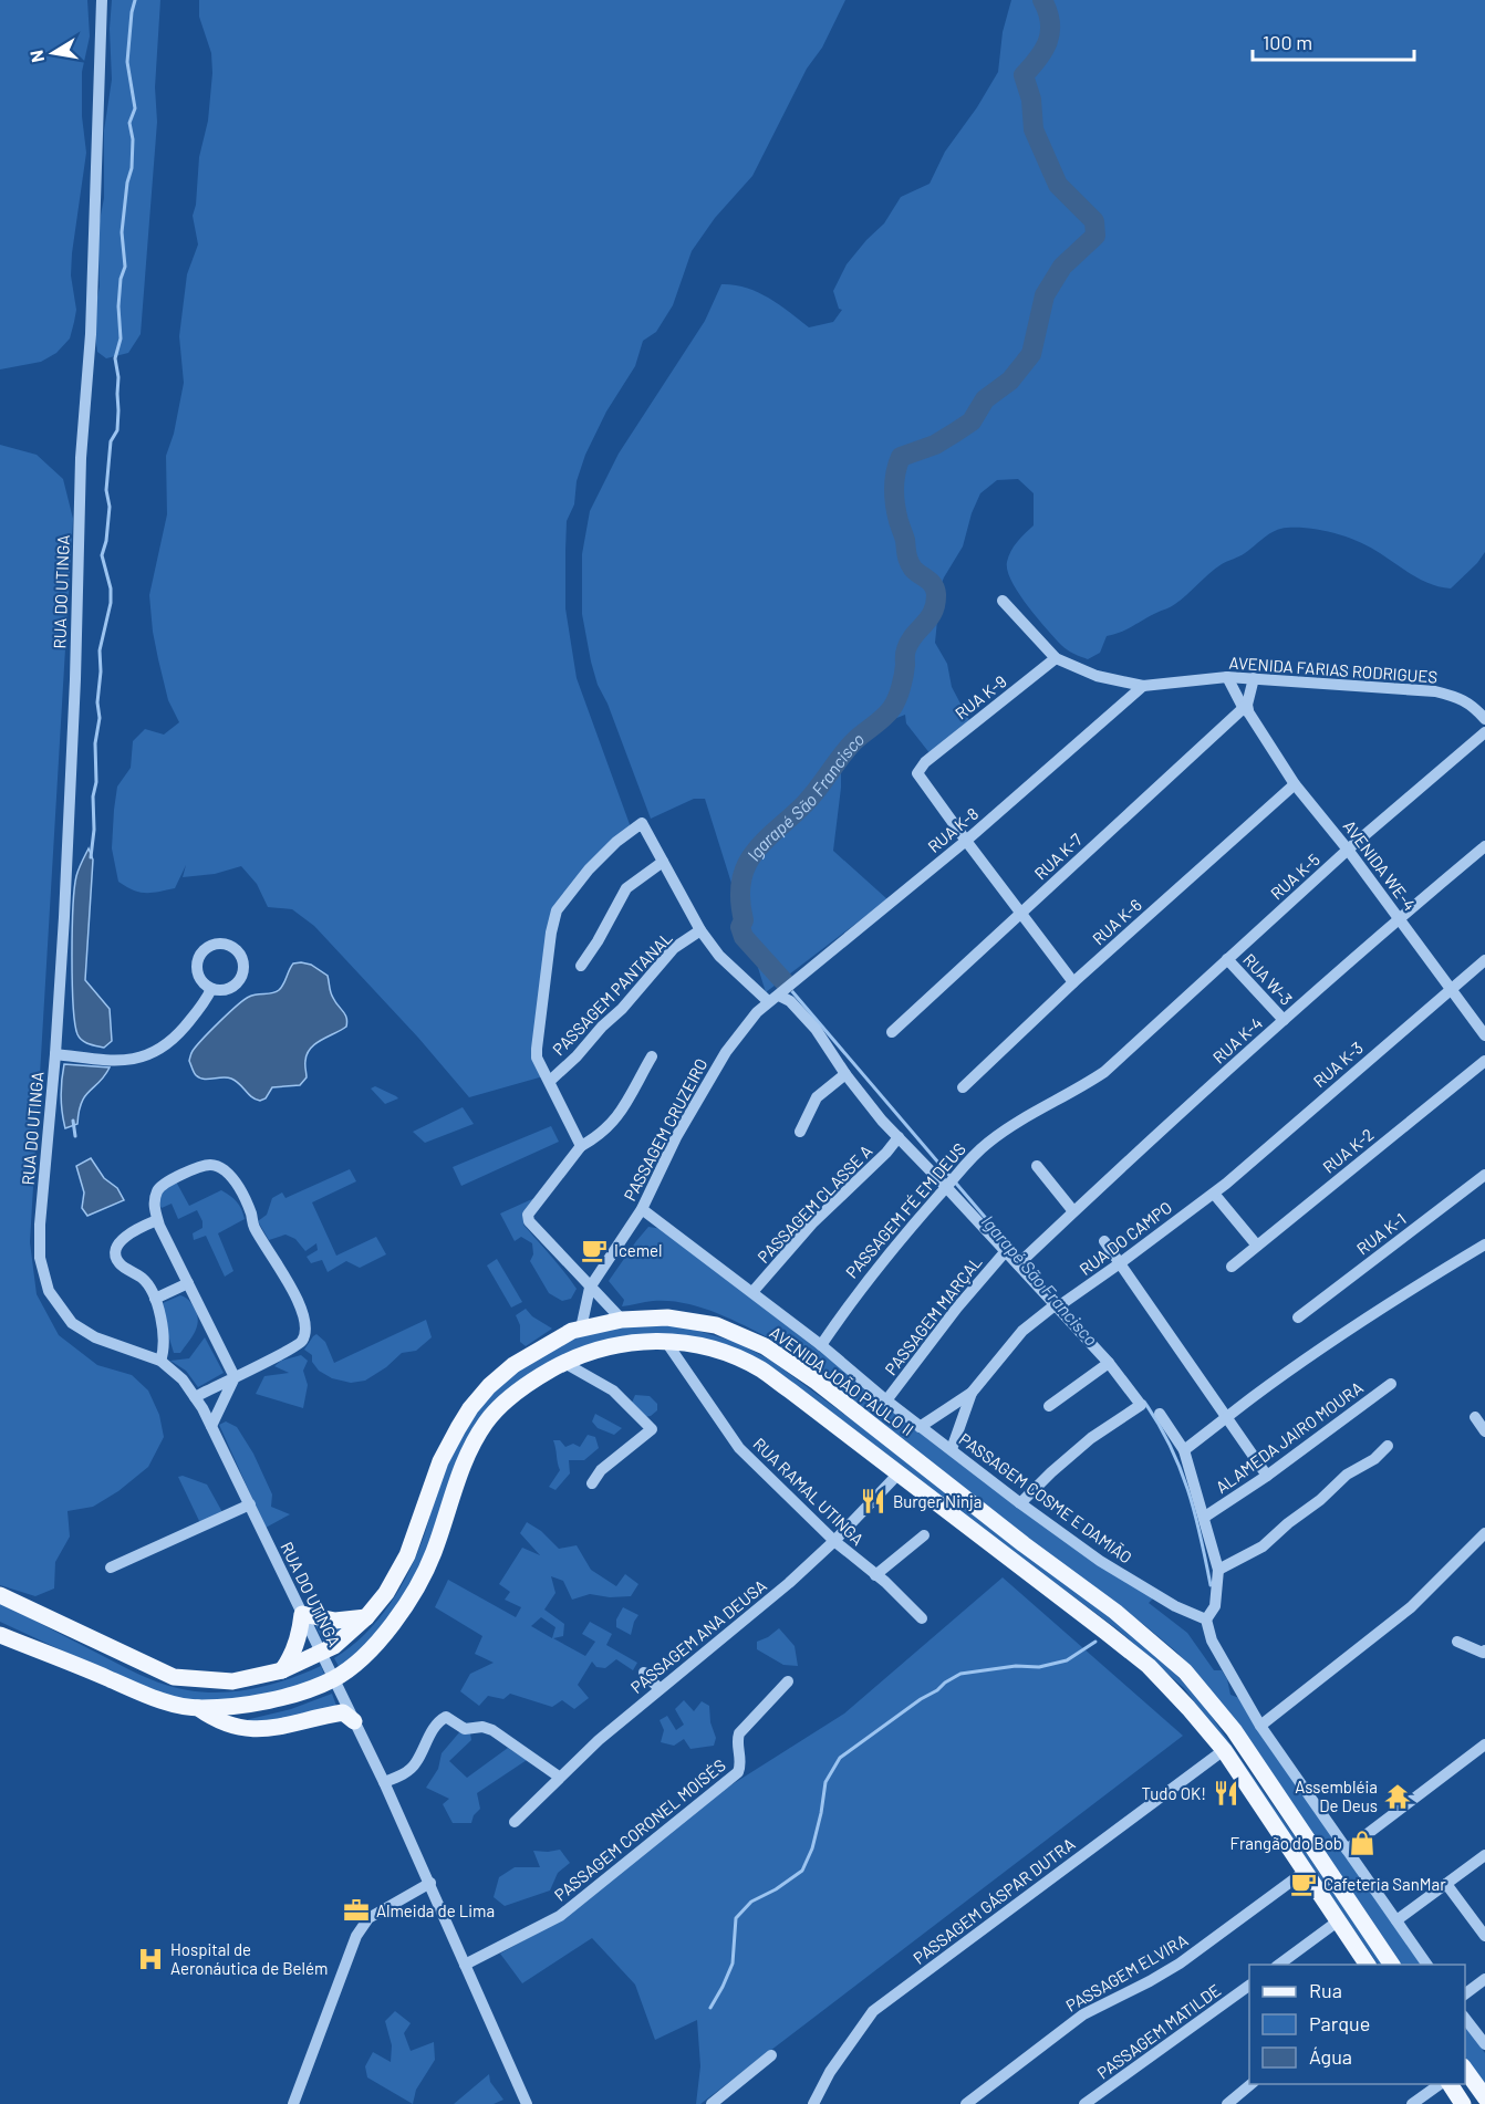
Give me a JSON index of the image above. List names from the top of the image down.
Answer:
{
  "streets": {
    "main road": ["AVENIDA JOÃO PAULO II"],
    "street": [
      "RUA DO UTINGA",
      "AVENIDA FARIAS RODRIGUES",
      "RUA K-9",
      "RUA K-8",
      "RUA K-7",
      "AVENIDA WE-4",
      "RUA K-5",
      "RUA K-6",
      "RUA W-3",
      "PASSAGEM PANTANAL",
      "RUA K-4",
      "RUA K-3",
      "PASSAGEM CRUZEIRO",
      "RUA K-2",
      "PASSAGEM CLASSE A",
      "PASSAGEM FÉ EM DEUS",
      "RUA K-1",
      "RUA DO CAMPO",
      "PASSAGEM MARÇAL",
      "ALAMEDA JAIRO MOURA",
      "RUA RAMAL UTINGA",
      "PASSAGEM COSME E DAMIÃO",
      "PASSAGEM ANA DEUSA",
      "PASSAGEM CORONEL MOISÉS",
      "PASSAGEM GÁSPAR DUTRA",
      "PASSAGEM ELVIRA",
      "PASSAGEM MATILDE"
    ]
  },
  "crossings": [
    ["RUA DO UTINGA", "AVENIDA JOÃO PAULO II"],
    ["RUA DO UTINGA", "PASSAGEM CORONEL MOISÉS"],
    ["AVENIDA FARIAS RODRIGUES", "RUA K-9"],
    ["AVENIDA FARIAS RODRIGUES", "RUA K-8"],
    ["AVENIDA FARIAS RODRIGUES", "AVENIDA WE-4"],
    ["RUA K-9", "RUA K-8"],
    ["RUA K-8", "PASSAGEM CRUZEIRO"],
    ["RUA K-7", "AVENIDA WE-4"],
    ["AVENIDA WE-4", "RUA K-5"],
    ["AVENIDA WE-4", "RUA K-6"],
    ["AVENIDA WE-4", "RUA K-4"],
    ["AVENIDA WE-4", "RUA K-3"],
    ["RUA K-5", "RUA W-3"],
    ["RUA K-5", "PASSAGEM FÉ EM DEUS"],
    ["RUA W-3", "RUA K-4"],
    ["RUA K-3", "RUA DO CAMPO"],
    ["PASSAGEM CRUZEIRO", "PASSAGEM COSME E DAMIÃO"],
    ["PASSAGEM CLASSE A", "PASSAGEM COSME E DAMIÃO"],
    ["PASSAGEM FÉ EM DEUS", "PASSAGEM COSME E DAMIÃO"],
    ["RUA DO CAMPO", "PASSAGEM COSME E DAMIÃO"],
    ["PASSAGEM MARÇAL", "PASSAGEM COSME E DAMIÃO"],
    ["RUA RAMAL UTINGA", "PASSAGEM ANA DEUSA"]
  ],
  "water": ["Igarapé São Francisco"],
  "places": {
    "cafe": ["Icemel", "Cafeteria SanMar"],
    "restaurant": ["Burger Ninja", "Tudo OK!"],
    "temple": ["Assembléia De Deus"],
    "shop": ["Frangão do Bob"],
    "office": ["Almeida de Lima"],
    "hospital": ["Hospital de Aeronáutica de Belém"]
  },
  "legend": ["Rua", "Parque", "Água"],
  "scale_bar": "100 m",
  "north": "left"
}
